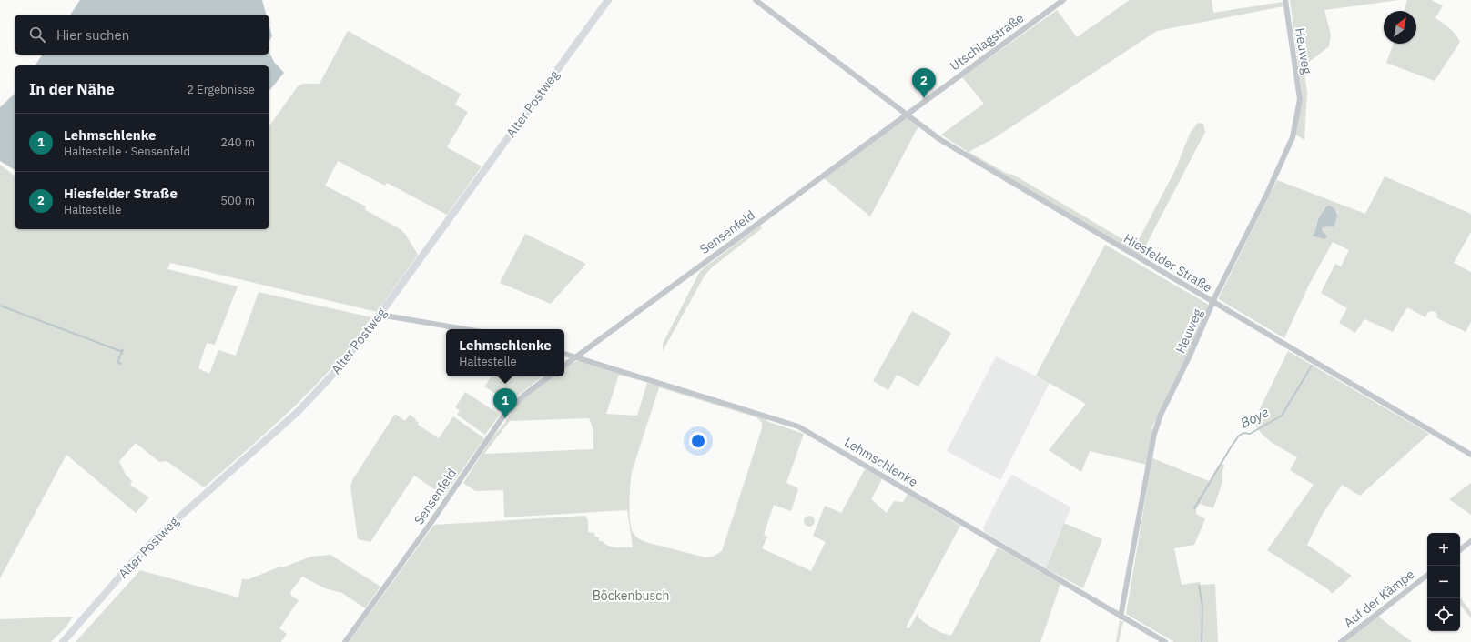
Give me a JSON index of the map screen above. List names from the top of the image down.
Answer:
{
  "streets": {
    "main road": ["Alter Postweg"],
    "street": [
      "Utschlagstraße",
      "Heuweg",
      "Sensenfeld",
      "Hiesfelder Straße",
      "Lehmschlenke",
      "Auf der Kämpe"
    ]
  },
  "crossings": [
    ["Utschlagstraße", "Sensenfeld"],
    ["Utschlagstraße", "Hiesfelder Straße"],
    ["Heuweg", "Hiesfelder Straße"],
    ["Heuweg", "Lehmschlenke"],
    ["Sensenfeld", "Hiesfelder Straße"],
    ["Sensenfeld", "Lehmschlenke"]
  ],
  "water": ["Boye"],
  "parks": ["Böckenbusch"],
  "north": "top right",
  "page": {
    "search": "Hier suchen",
    "heading": ["In der Nähe", "2 Ergebnisse"],
    "pins": ["2", "1"],
    "list": [
      {
        "mark": "1",
        "name": "Lehmschlenke",
        "note": "Haltestelle · Sensenfeld",
        "value": "240 m"
      },
      {
        "mark": "2",
        "name": "Hiesfelder Straße",
        "note": "Haltestelle",
        "value": "500 m"
      }
    ],
    "popup": ["Lehmschlenke", "Haltestelle"],
    "map_buttons": ["+", "−"]
  }
}
